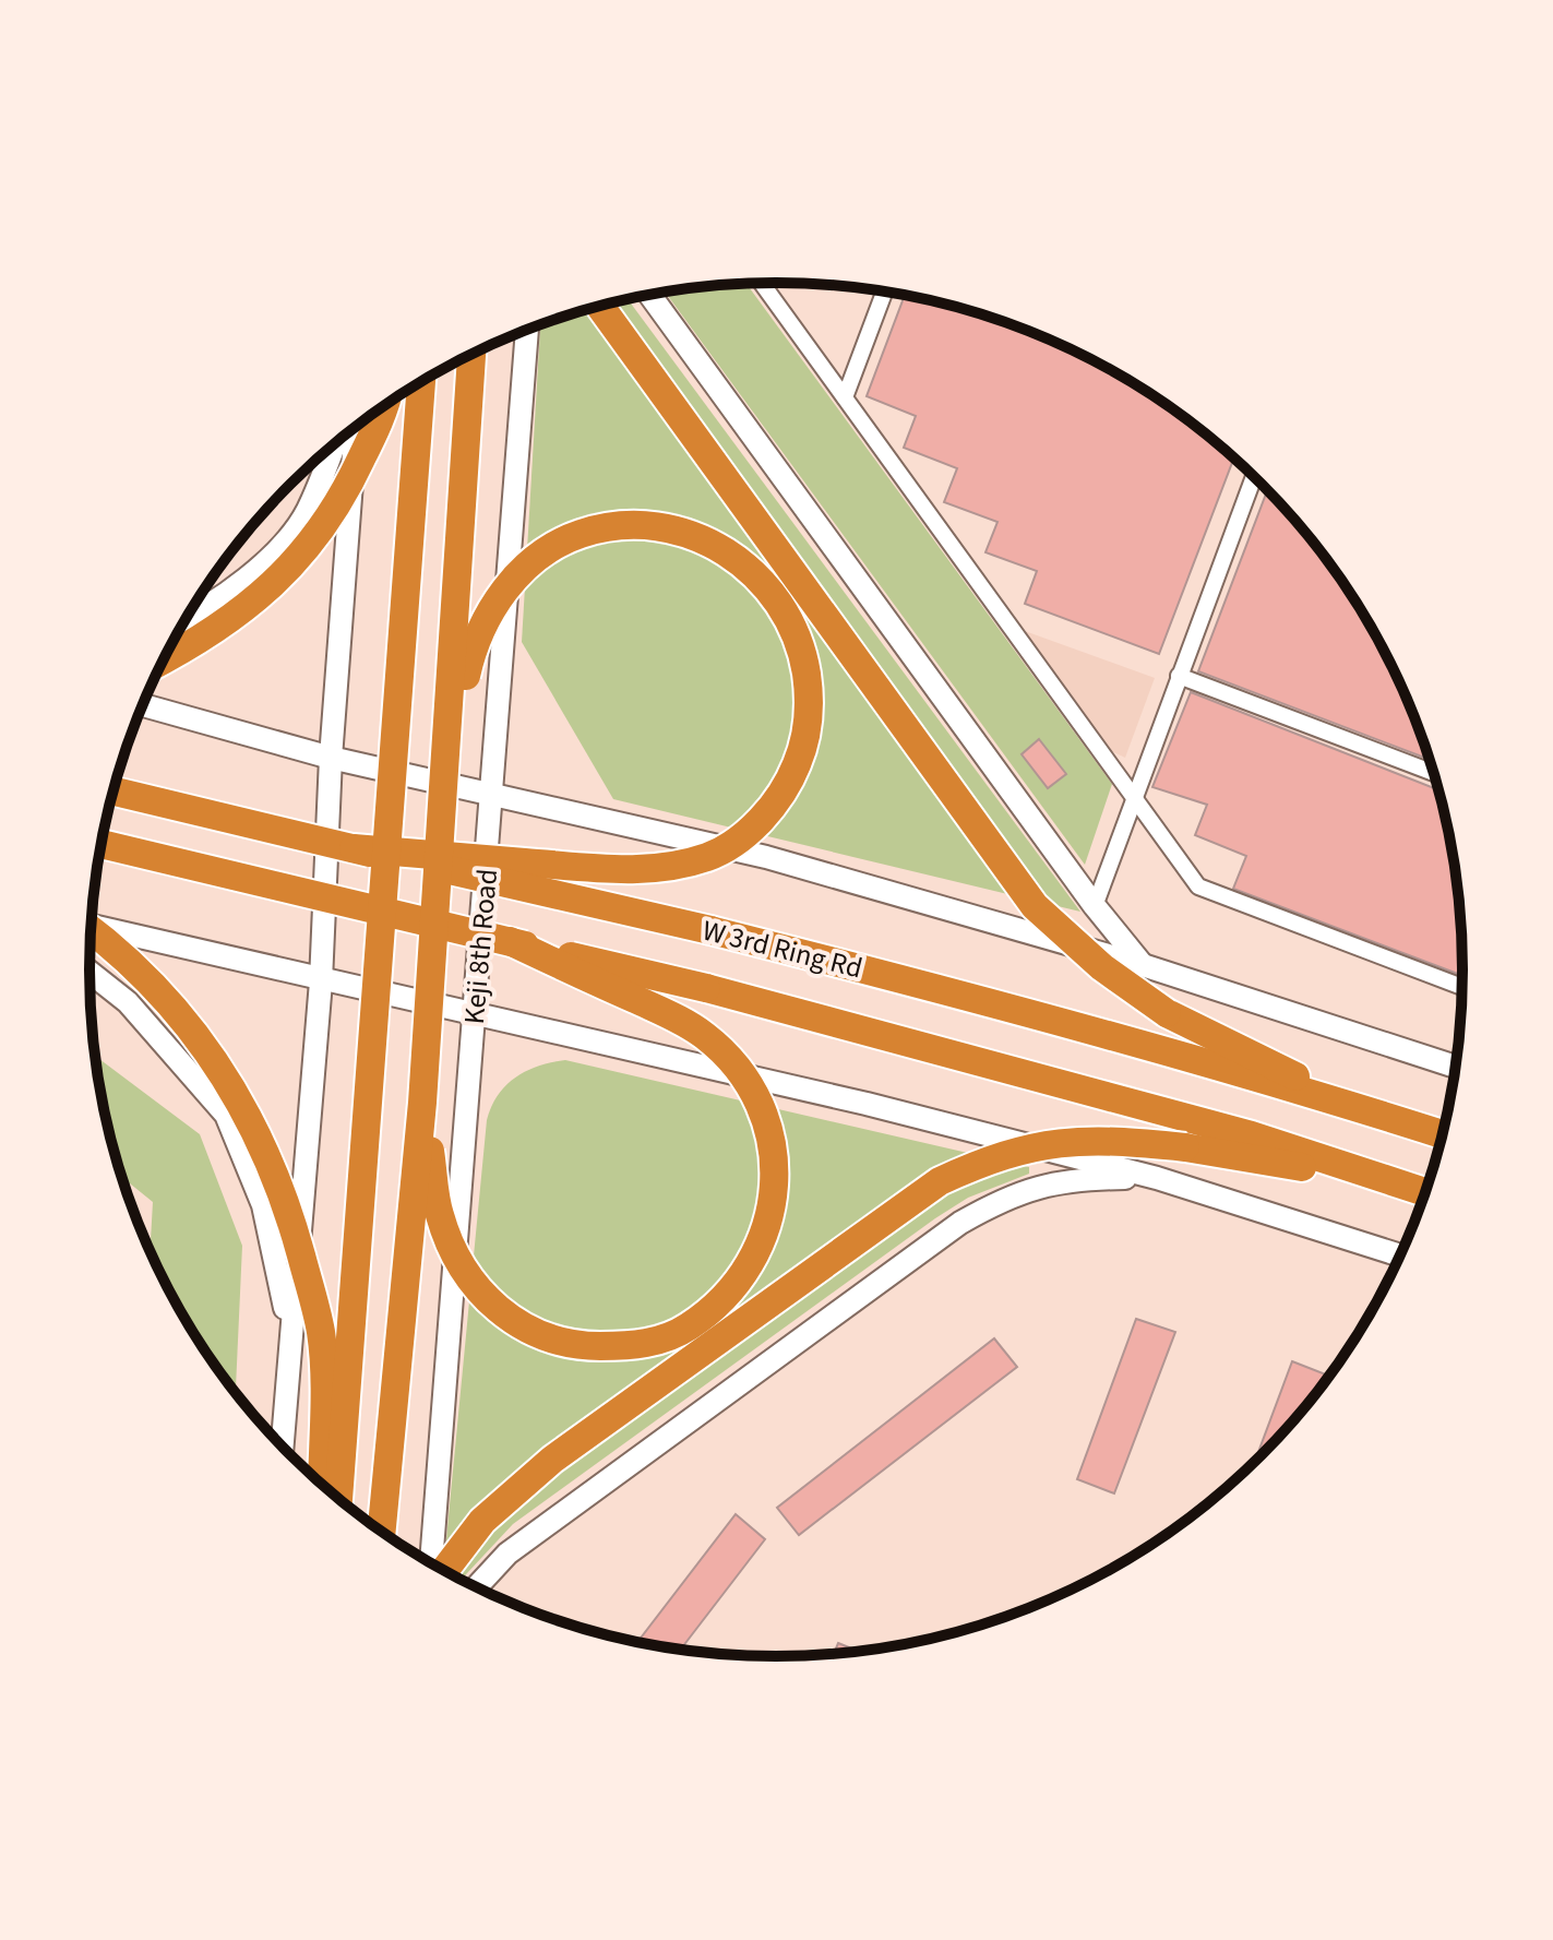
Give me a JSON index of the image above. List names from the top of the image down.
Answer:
{
  "streets": {
    "highway": ["Keji 8th Road", "W 3rd Ring Rd"]
  }
}
